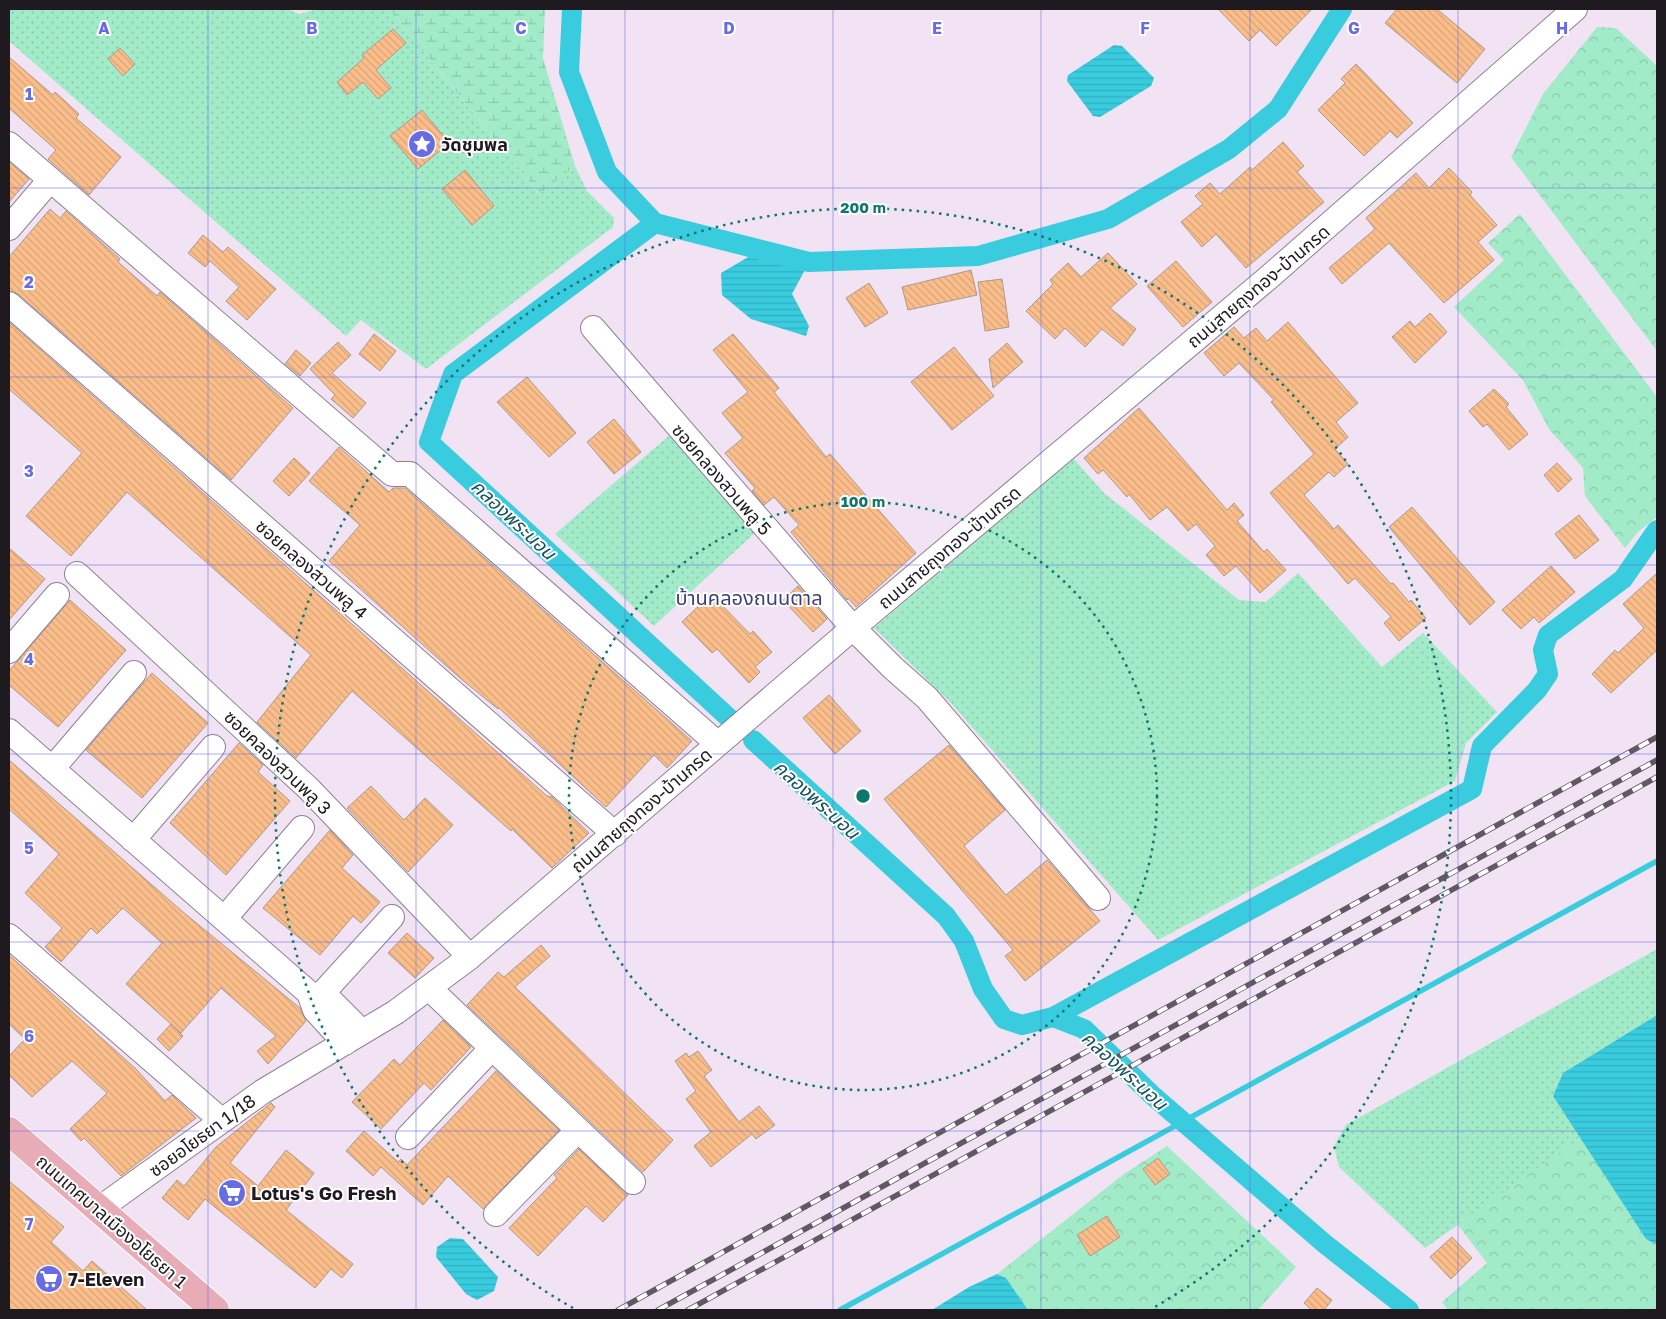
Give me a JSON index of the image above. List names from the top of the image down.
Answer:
{
  "streets": {
    "main road": ["ถนนเทศบาลเมืองอโยธยา 1"],
    "street": [
      "ถนนสายถุงทอง-บ้านกรด",
      "ซอยคลองสวนพลู 5",
      "ซอยคลองสวนพลู 4",
      "ซอยคลองสวนพลู 3",
      "ซอยอโยธยา 1/18"
    ]
  },
  "crossings": [
    ["ถนนสายถุงทอง-บ้านกรด", "ซอยคลองสวนพลู 5"],
    ["ถนนสายถุงทอง-บ้านกรด", "ซอยคลองสวนพลู 4"],
    ["ถนนสายถุงทอง-บ้านกรด", "ซอยคลองสวนพลู 3"],
    ["ถนนสายถุงทอง-บ้านกรด", "ซอยอโยธยา 1/18"],
    ["ซอยอโยธยา 1/18", "ถนนเทศบาลเมืองอโยธยา 1"]
  ],
  "districts": ["บ้านคลองถนนตาล"],
  "water": ["คลองพระนอน"],
  "places": {
    "place": ["วัดชุมพล"],
    "supermarket": ["Lotus's Go Fresh", "7-Eleven"]
  },
  "grid": {
    "columns": [
      "A",
      "B",
      "C",
      "D",
      "E",
      "F",
      "G",
      "H"
    ],
    "rows": [
      "1",
      "2",
      "3",
      "4",
      "5",
      "6",
      "7"
    ]
  },
  "rings": ["200 m", "100 m"]
}
